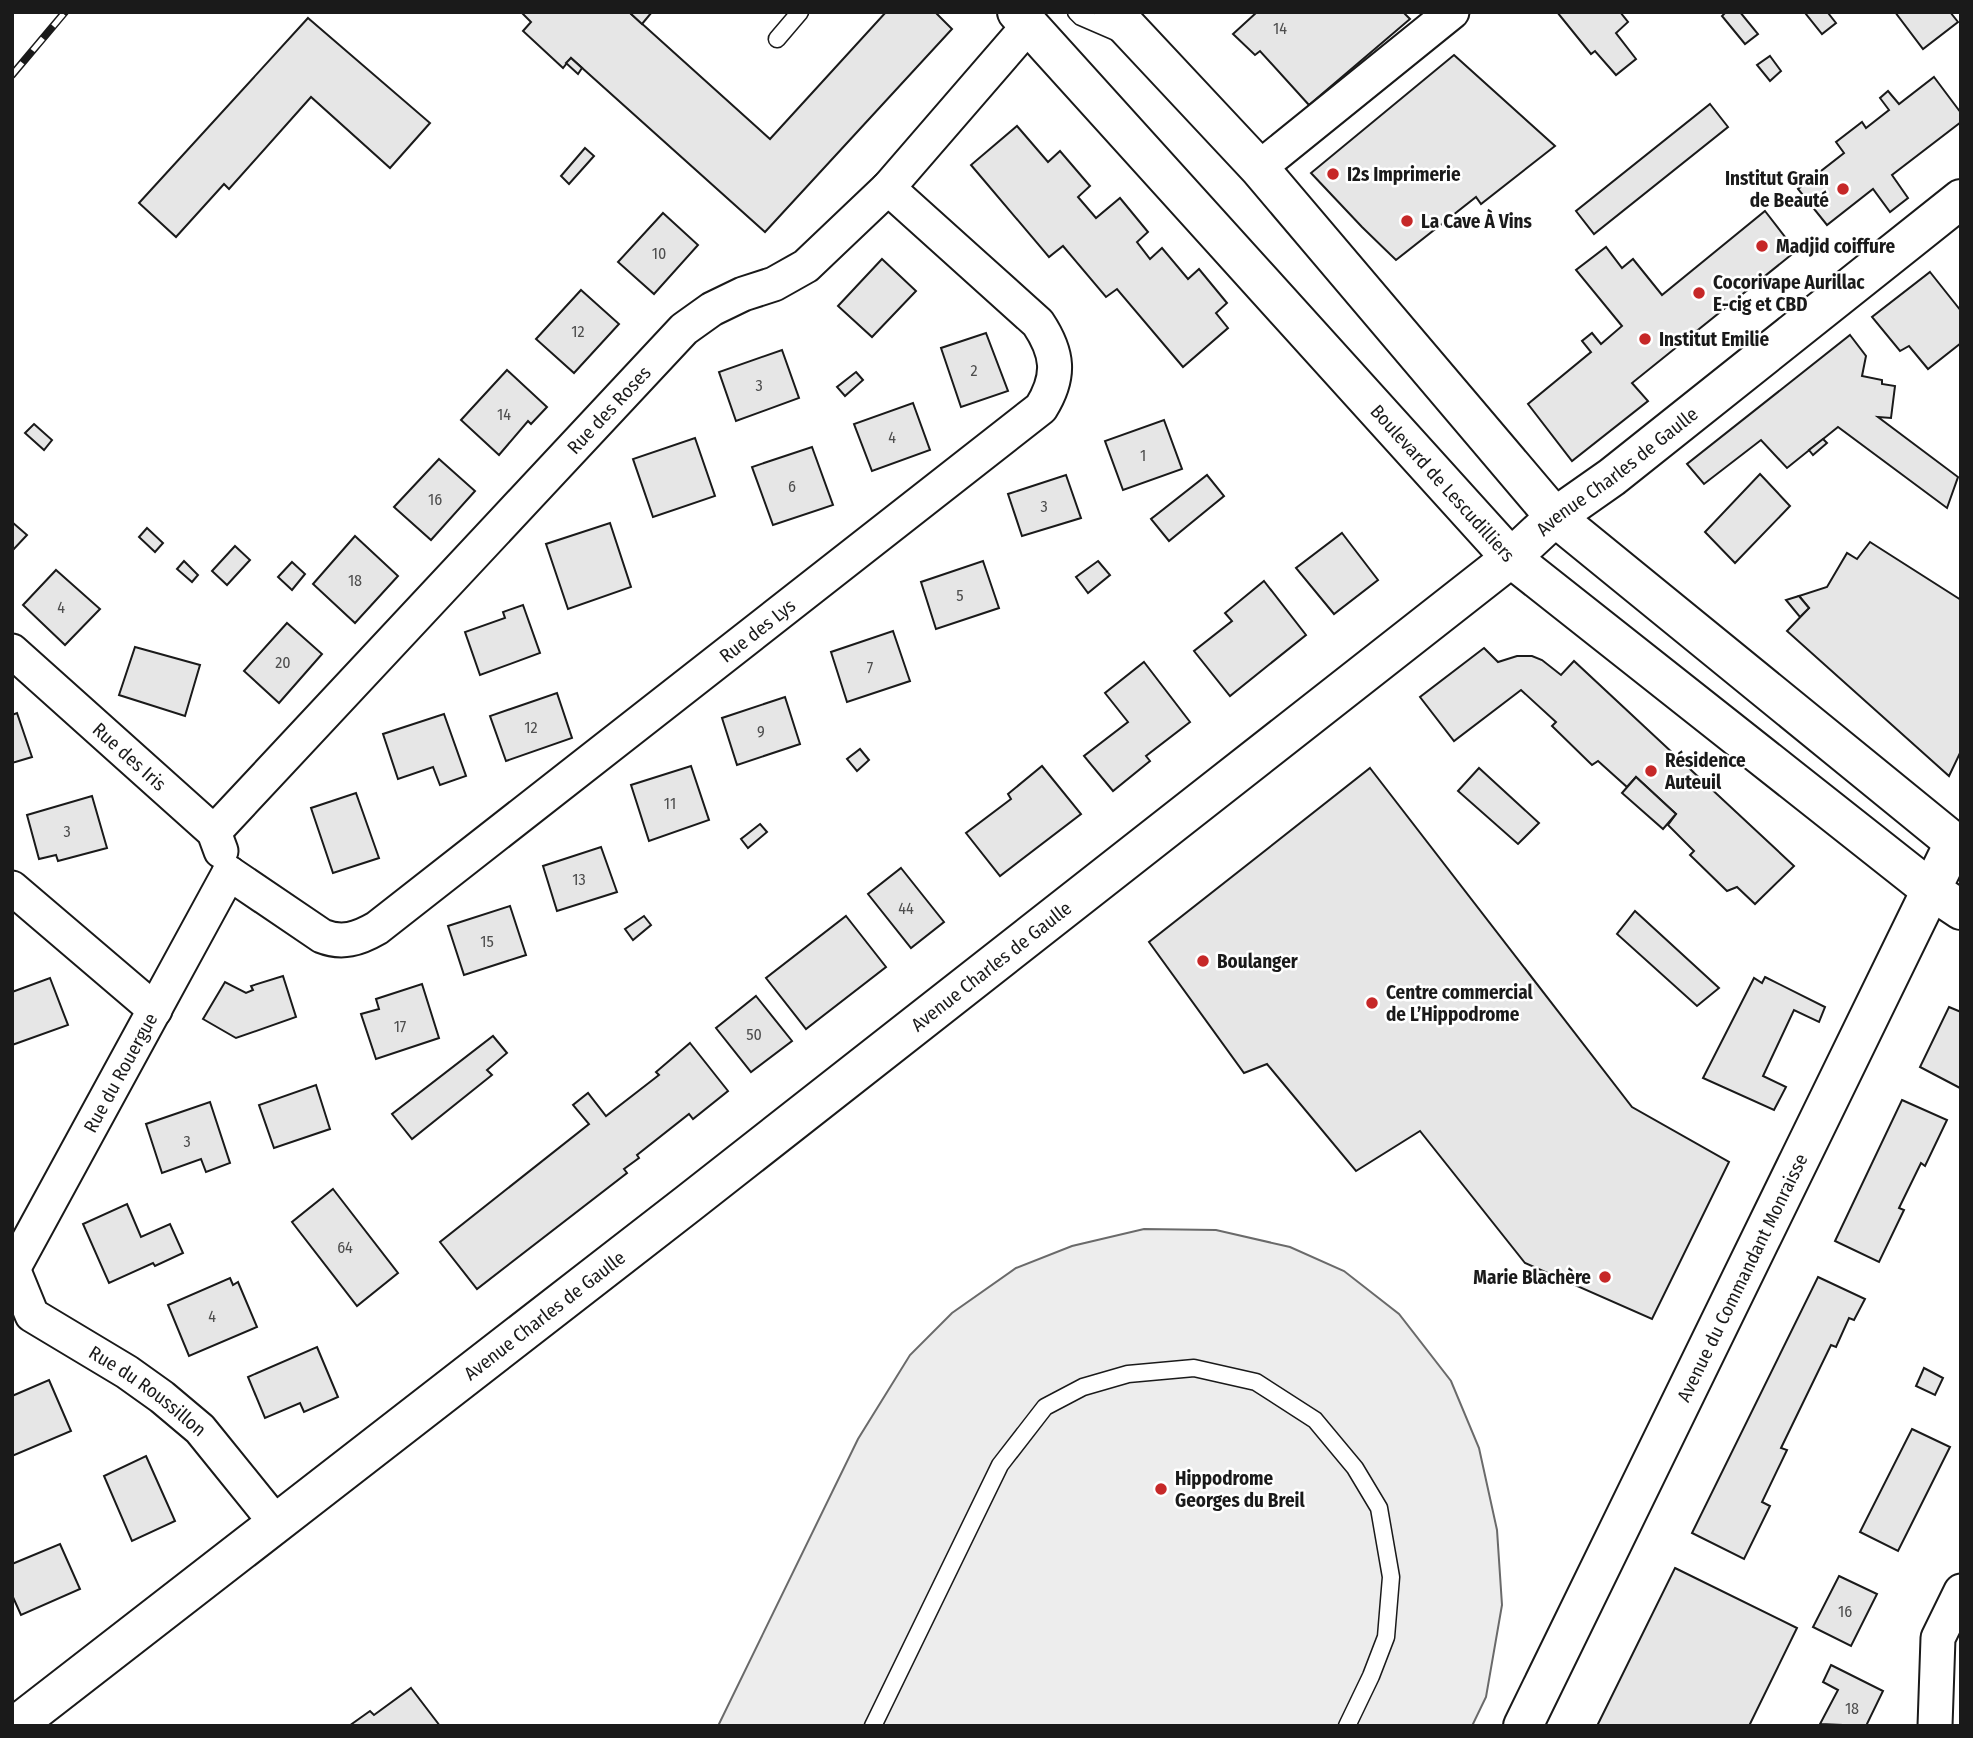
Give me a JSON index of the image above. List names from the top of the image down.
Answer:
{
  "streets": {
    "main road": ["Avenue Charles de Gaulle", "Boulevard de Lescudilliers", "Avenue du Commandant Monraisse"],
    "street": [
      "Rue des Roses",
      "Rue des Lys",
      "Rue des Iris",
      "Rue du Rouergue",
      "Rue du Roussillon"
    ]
  },
  "crossings": [
    ["Rue des Roses", "Boulevard de Lescudilliers"],
    ["Rue des Roses", "Rue des Lys"],
    ["Rue des Roses", "Rue des Iris"],
    ["Avenue Charles de Gaulle", "Boulevard de Lescudilliers"],
    ["Avenue Charles de Gaulle", "Rue du Roussillon"],
    ["Boulevard de Lescudilliers", "Avenue du Commandant Monraisse"],
    ["Rue des Lys", "Rue des Iris"],
    ["Rue des Lys", "Rue du Rouergue"],
    ["Rue des Iris", "Rue du Rouergue"],
    ["Rue du Rouergue", "Rue du Roussillon"]
  ],
  "places": [
    "I2s Imprimerie",
    "Institut Grain de Beauté",
    "La Cave À Vins",
    "Madjid coiffure",
    "Cocorivape Aurillac E-cig et CBD",
    "Institut Emilie",
    "Résidence Auteuil",
    "Boulanger",
    "Centre commercial de L’Hippodrome",
    "Marie Blachère",
    "Hippodrome Georges du Breil"
  ],
  "house_numbers": [
    "14",
    "10",
    "12",
    "2",
    "3",
    "14",
    "4",
    "1",
    "6",
    "16",
    "3",
    "18",
    "5",
    "4",
    "20",
    "7",
    "12",
    "9",
    "11",
    "3",
    "13",
    "44",
    "15",
    "17",
    "50",
    "3",
    "64",
    "4",
    "16",
    "18"
  ]
}
